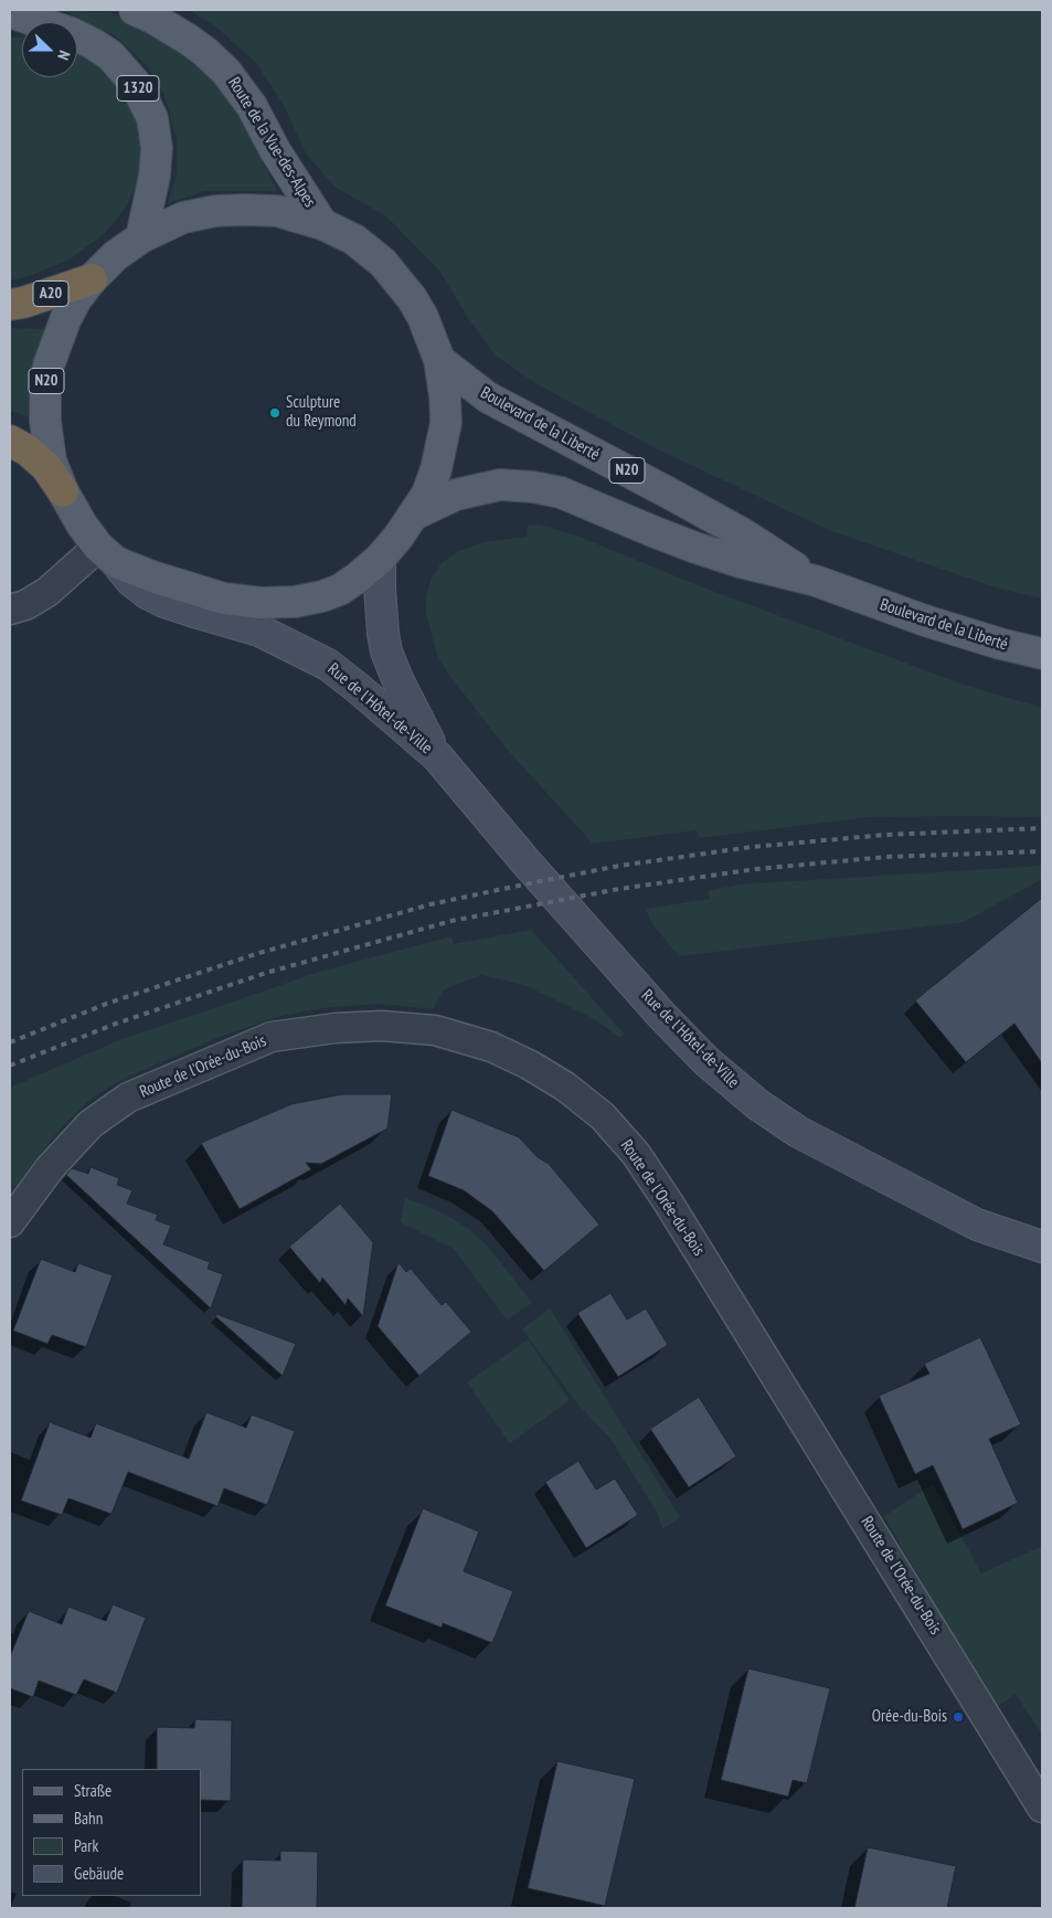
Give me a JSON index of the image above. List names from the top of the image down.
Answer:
{
  "streets": {
    "highway": ["A20"],
    "main road": [
      "1320",
      "Route de la Vue-des-Alpes",
      "N20",
      "Boulevard de la Liberté",
      "Rue de l'Hôtel-de-Ville"
    ],
    "street": ["Route de l'Orée-du-Bois"]
  },
  "crossings": [
    ["1320", "N20"],
    ["Route de la Vue-des-Alpes", "N20"],
    ["A20", "N20"],
    ["N20", "Boulevard de la Liberté"],
    ["N20", "Rue de l'Hôtel-de-Ville"]
  ],
  "places": ["Sculpture du Reymond", "Orée-du-Bois"],
  "legend": [
    "Straße",
    "Bahn",
    "Park",
    "Gebäude"
  ],
  "north": "right"
}
